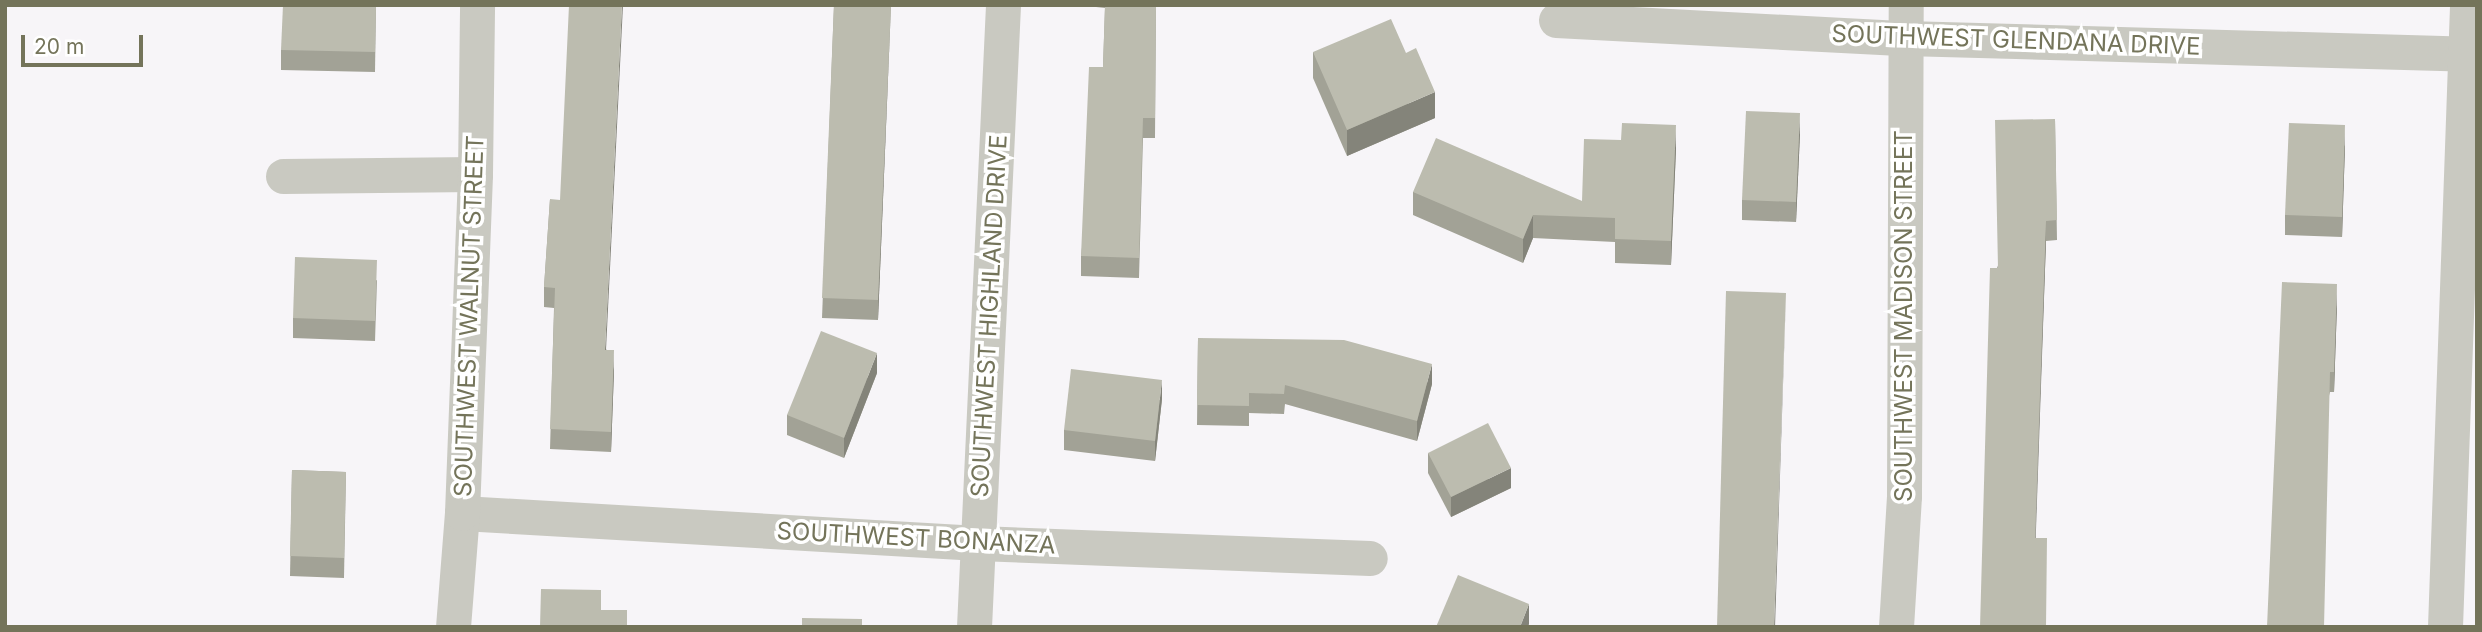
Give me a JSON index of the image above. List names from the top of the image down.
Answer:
{
  "streets": {
    "street": [
      "SOUTHWEST GLENDANA DRIVE",
      "SOUTHWEST WALNUT STREET",
      "SOUTHWEST HIGHLAND DRIVE",
      "SOUTHWEST MADISON STREET",
      "SOUTHWEST BONANZA"
    ]
  },
  "crossings": [
    ["SOUTHWEST GLENDANA DRIVE", "SOUTHWEST MADISON STREET"],
    ["SOUTHWEST WALNUT STREET", "SOUTHWEST BONANZA"],
    ["SOUTHWEST HIGHLAND DRIVE", "SOUTHWEST BONANZA"]
  ],
  "scale_bar": "20 m"
}
